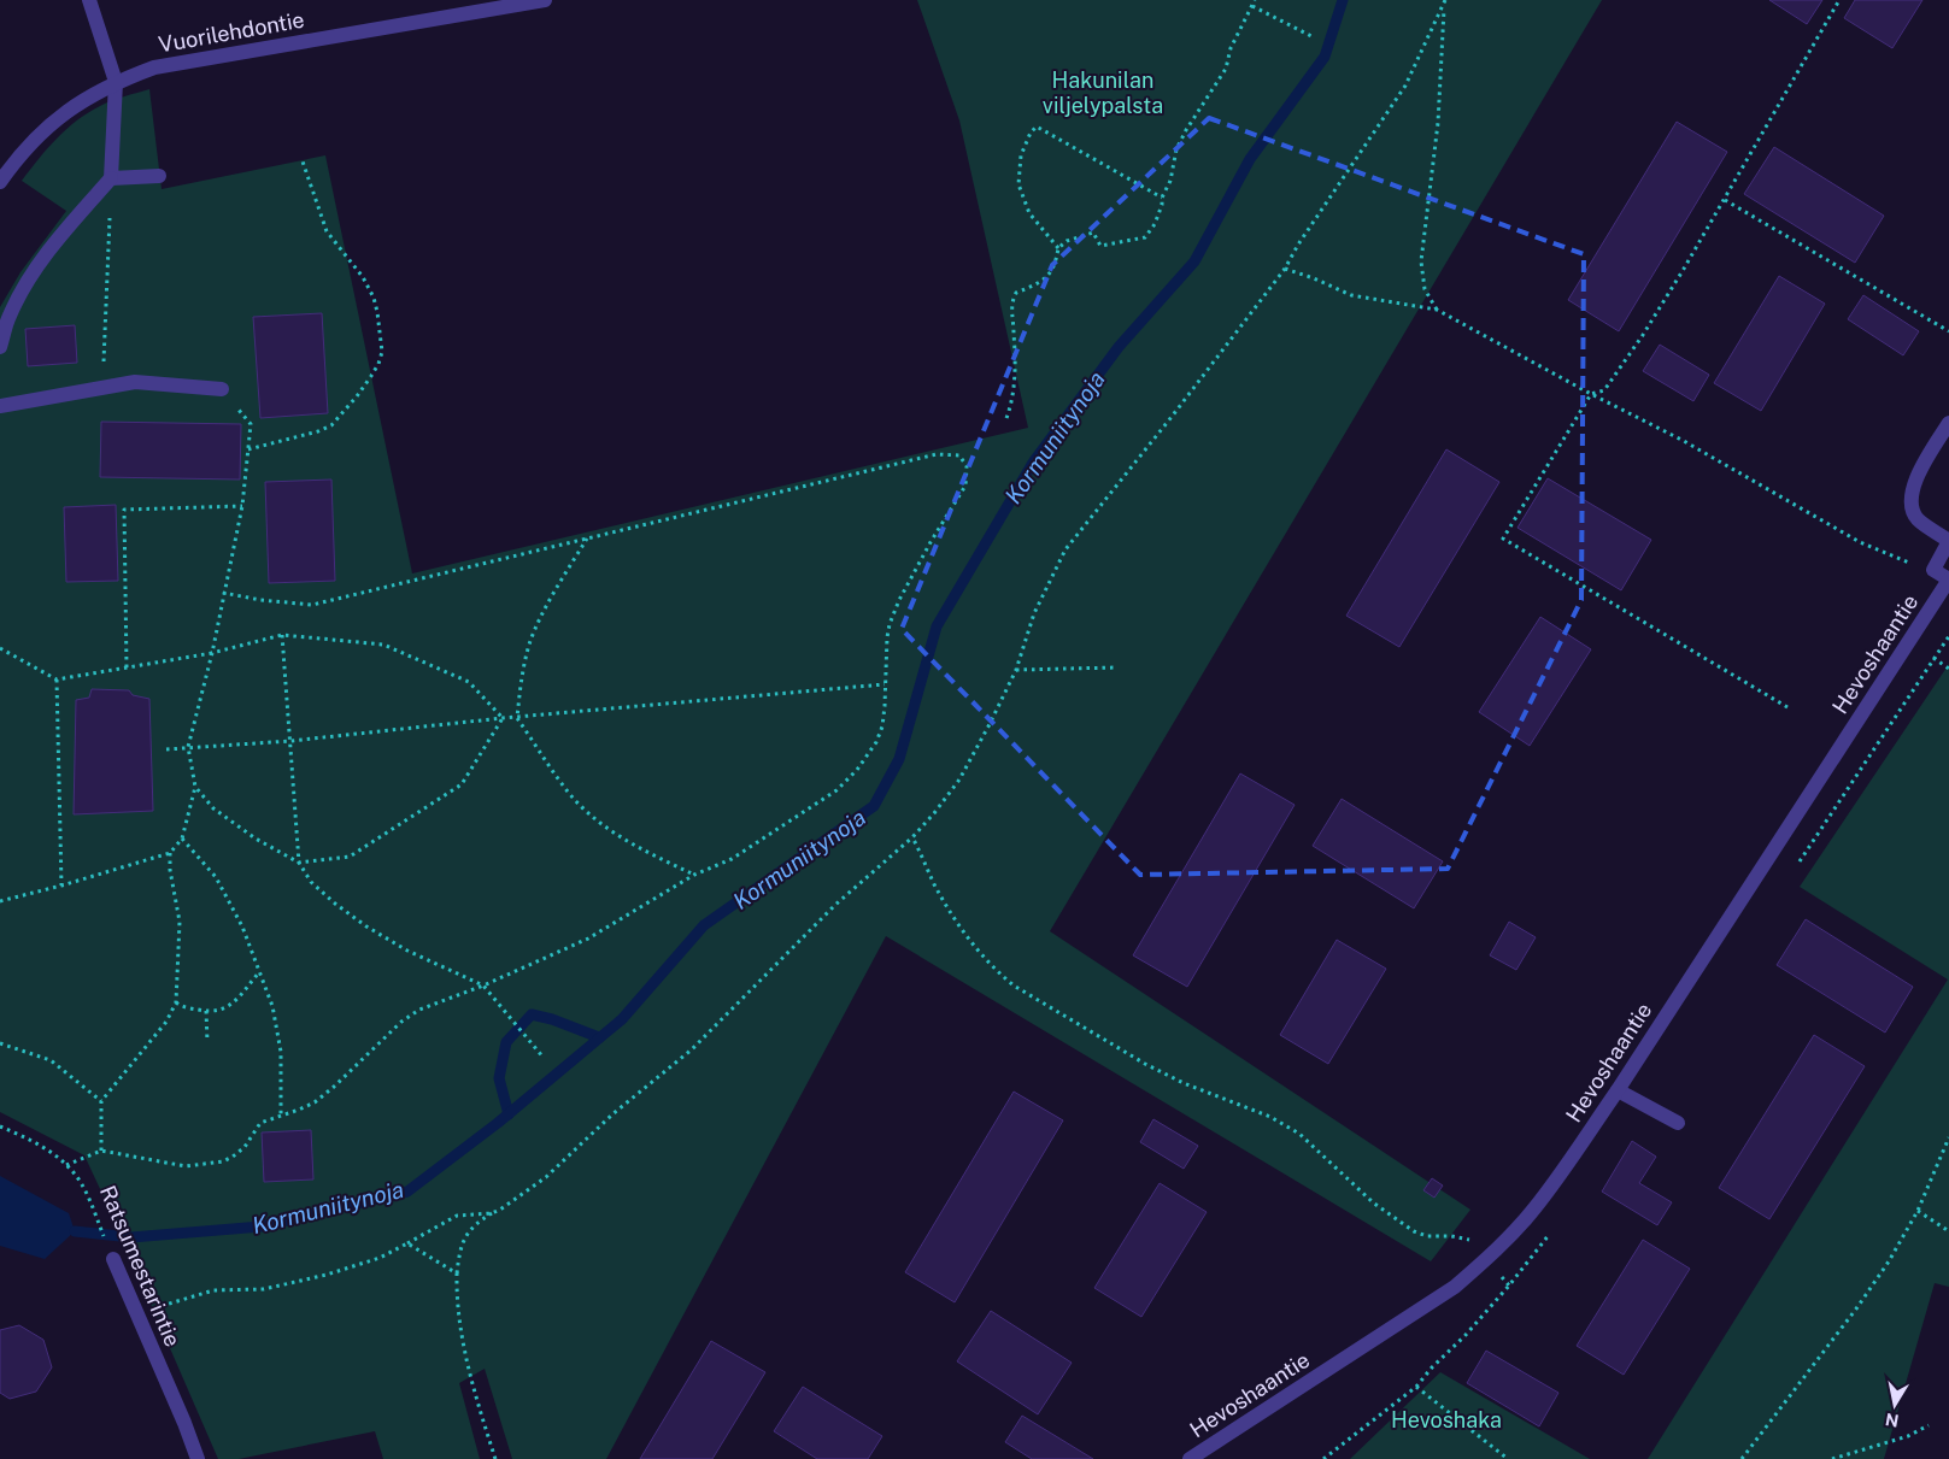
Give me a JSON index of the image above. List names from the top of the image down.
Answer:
{
  "streets": {
    "street": ["Vuorilehdontie", "Hevoshaantie", "Ratsumestarintie"]
  },
  "water": ["Kormuniitynoja"],
  "parks": ["Hakunilan viljelypalsta", "Hevoshaka"],
  "north": "bottom"
}
